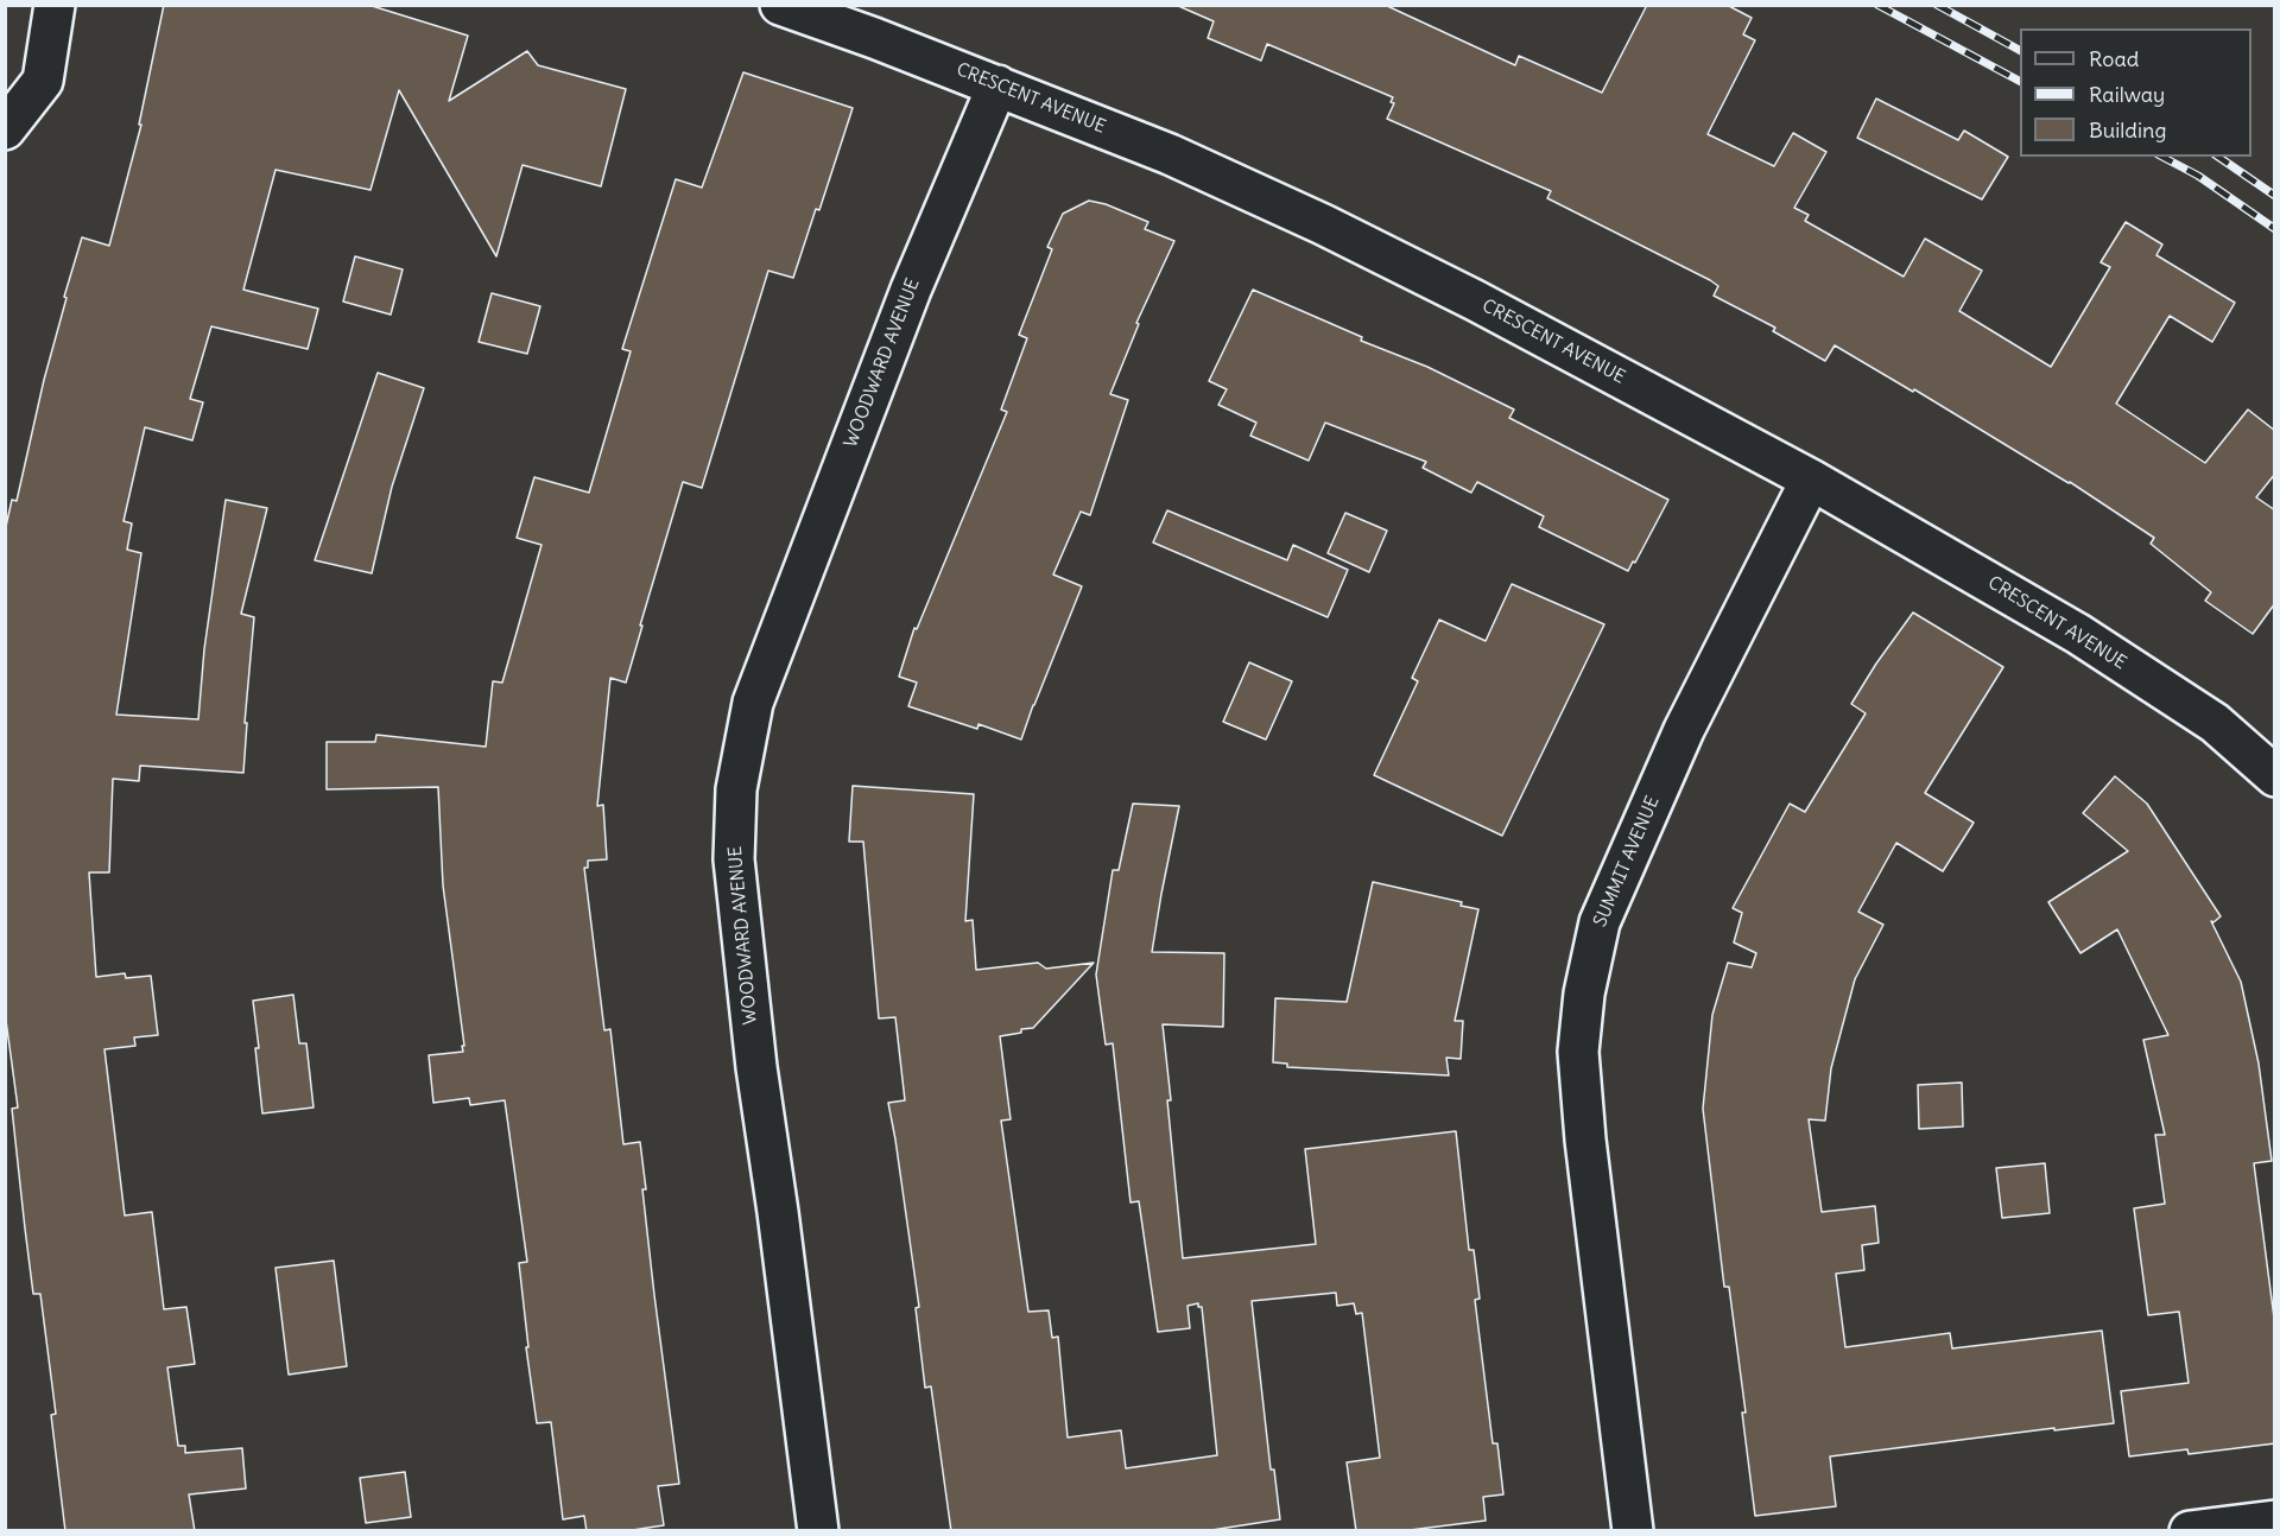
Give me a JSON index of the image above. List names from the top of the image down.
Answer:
{
  "streets": {
    "street": ["CRESCENT AVENUE", "WOODWARD AVENUE", "SUMMIT AVENUE"]
  },
  "crossings": [
    ["CRESCENT AVENUE", "WOODWARD AVENUE"],
    ["CRESCENT AVENUE", "SUMMIT AVENUE"]
  ],
  "legend": ["Road", "Railway", "Building"]
}
